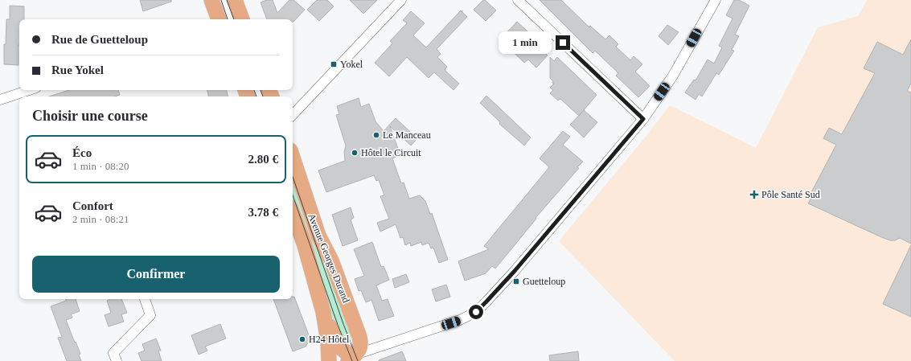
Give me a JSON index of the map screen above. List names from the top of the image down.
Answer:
{
  "streets": {
    "main road": ["Avenue Georges Durand"]
  },
  "places": {
    "transit": ["Yokel", "Guetteloup"],
    "other": ["Le Manceau", "Hôtel le Circuit", "H24 Hôtel"],
    "health": ["Pôle Santé Sud"]
  },
  "page": {
    "banner": ["Rue de Guetteloup", "Rue Yokel"],
    "bubble": "1 min",
    "heading": "Choisir une course",
    "list": [
      {
        "name": "Éco",
        "note": "1 min · 08:20",
        "value": "2.80 €"
      },
      {
        "name": "Confort",
        "note": "2 min · 08:21",
        "value": "3.78 €"
      }
    ],
    "buttons": "Confirmer"
  }
}
